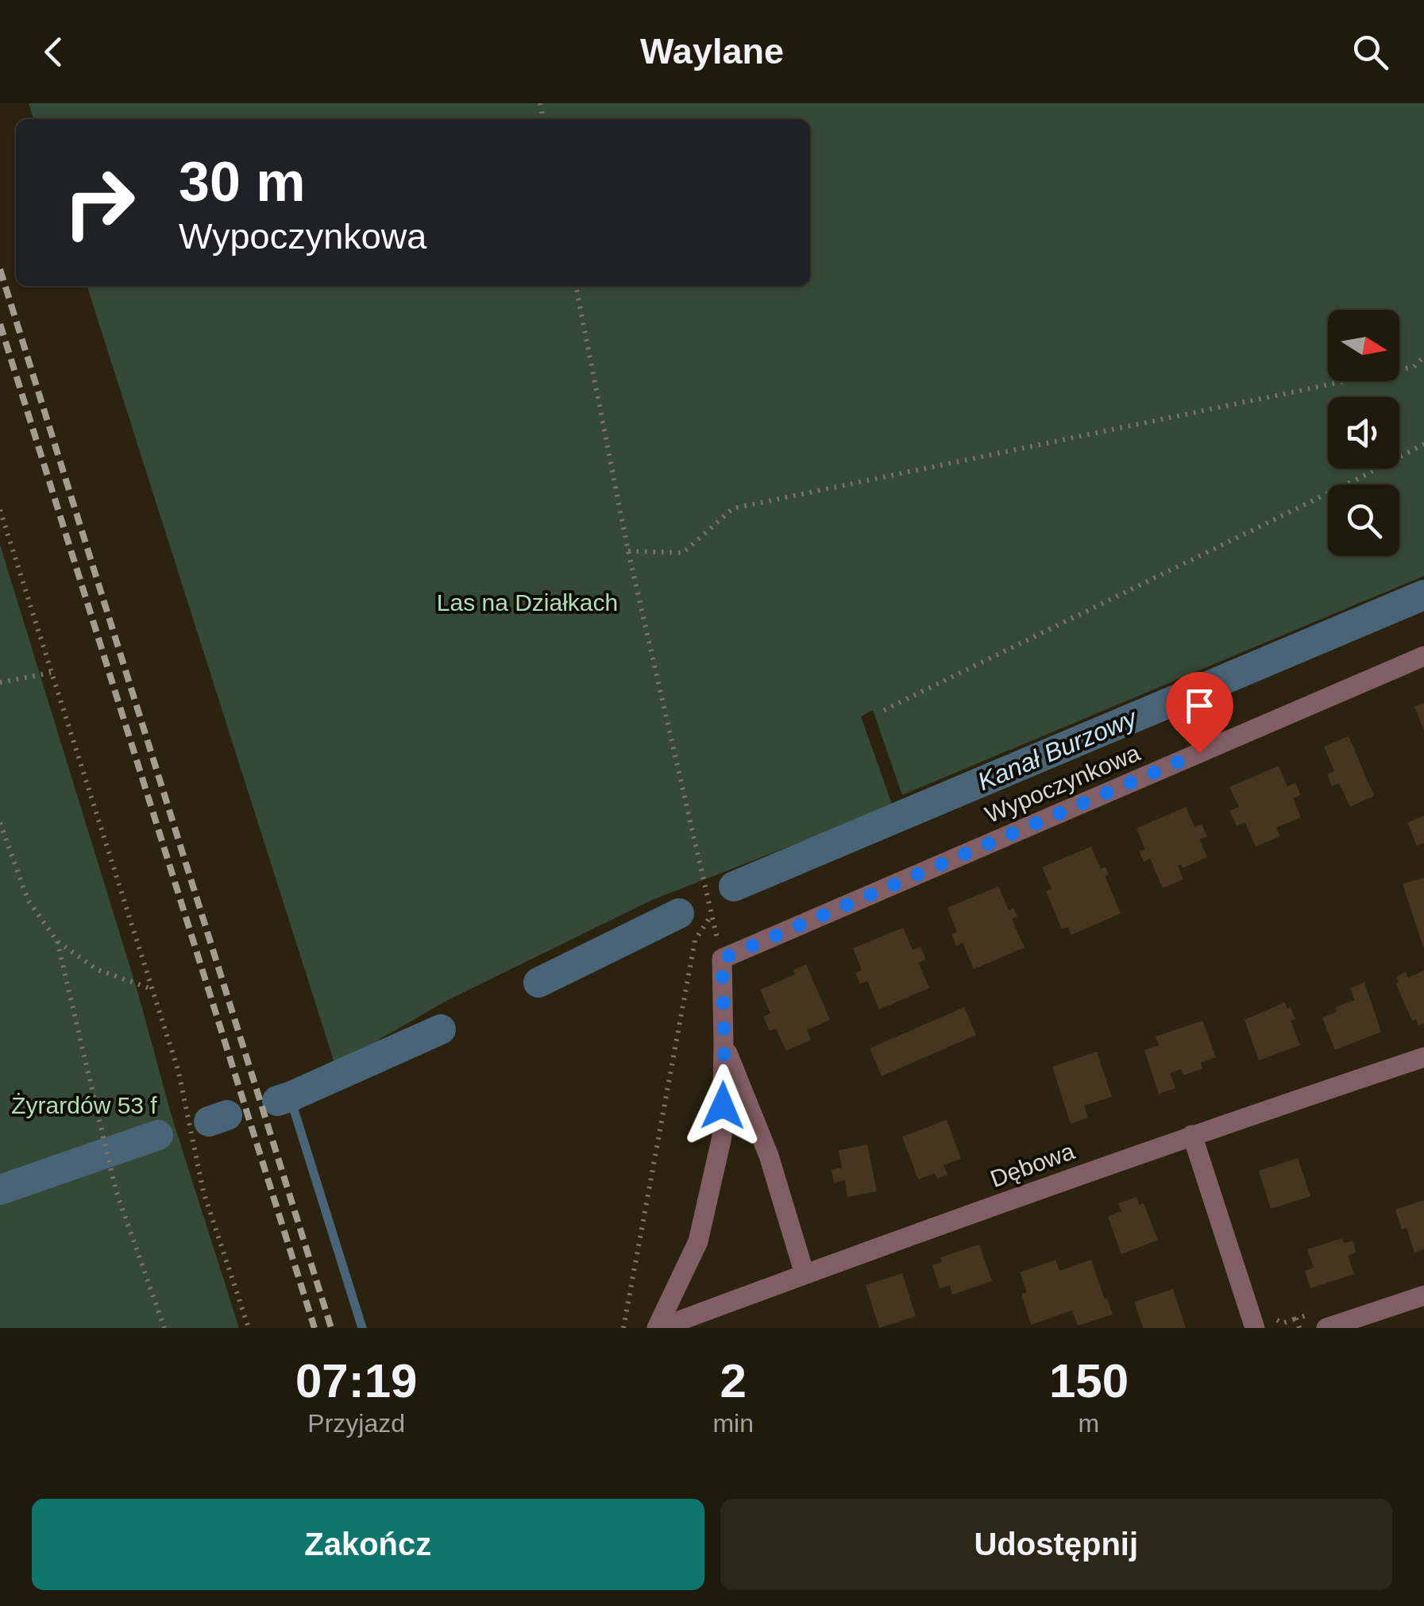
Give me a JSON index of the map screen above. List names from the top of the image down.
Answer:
{
  "streets": {
    "street": ["Wypoczynkowa", "Dębowa"]
  },
  "water": ["Kanał Burzowy"],
  "parks": ["Las na Działkach", "Żyrardów 53 f"],
  "north": "right",
  "page": {
    "header": "Waylane",
    "turn": ["30 m", "Wypoczynkowa"],
    "eta": [
      "07:19",
      "Przyjazd",
      "2",
      "min",
      "150",
      "m"
    ],
    "buttons": ["Zakończ", "Udostępnij"]
  }
}
